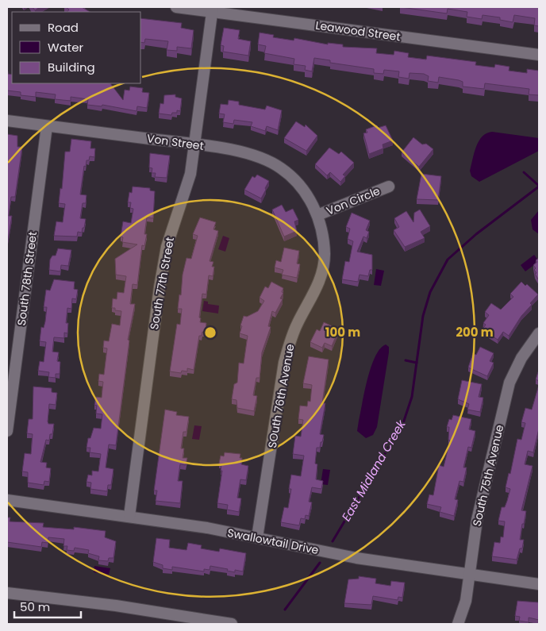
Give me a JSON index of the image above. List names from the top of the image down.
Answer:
{
  "streets": {
    "street": [
      "Leawood Street",
      "Von Street",
      "Von Circle",
      "South 78th Street",
      "South 77th Street",
      "SOuth 76th Avenue",
      "South 75th Avenue",
      "Swallowtail Drive"
    ]
  },
  "crossings": [
    ["Leawood Street", "South 77th Street"],
    ["Von Street", "Von Circle"],
    ["Von Street", "South 78th Street"],
    ["Von Street", "South 77th Street"],
    ["Von Street", "SOuth 76th Avenue"],
    ["Von Circle", "SOuth 76th Avenue"],
    ["South 77th Street", "Swallowtail Drive"],
    ["SOuth 76th Avenue", "Swallowtail Drive"],
    ["South 75th Avenue", "Swallowtail Drive"]
  ],
  "water": ["East Midland Creek"],
  "legend": ["Road", "Water", "Building"],
  "scale_bar": "50 m",
  "rings": ["100 m", "200 m"]
}
